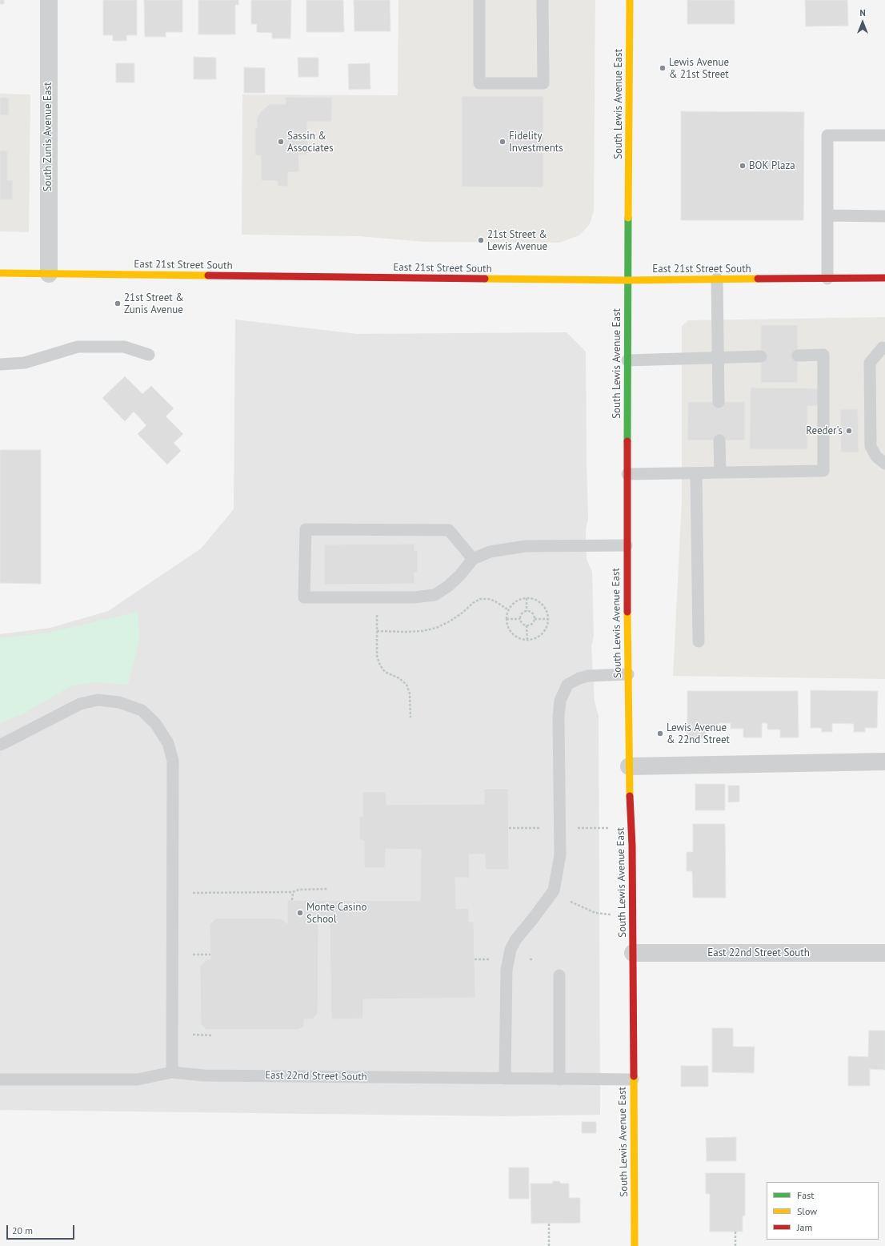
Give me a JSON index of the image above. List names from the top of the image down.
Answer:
{
  "streets": {
    "main road": ["South Lewis Avenue East", "East 21st Street South"],
    "street": ["South Zunis Avenue East", "East 22nd Street South"]
  },
  "crossings": [
    ["South Lewis Avenue East", "East 21st Street South"],
    ["South Lewis Avenue East", "East 22nd Street South"],
    ["South Zunis Avenue East", "East 21st Street South"]
  ],
  "places": [
    "Lewis Avenue & 21st Street",
    "Sassin & Associates",
    "Fidelity Investments",
    "BOK Plaza",
    "21st Street & Lewis Avenue",
    "21st Street & Zunis Avenue",
    "Reeder's",
    "Lewis Avenue & 22nd Street",
    "Monte Casino School"
  ],
  "legend": ["Fast", "Slow", "Jam"],
  "scale_bar": "20 m",
  "north": "top"
}
